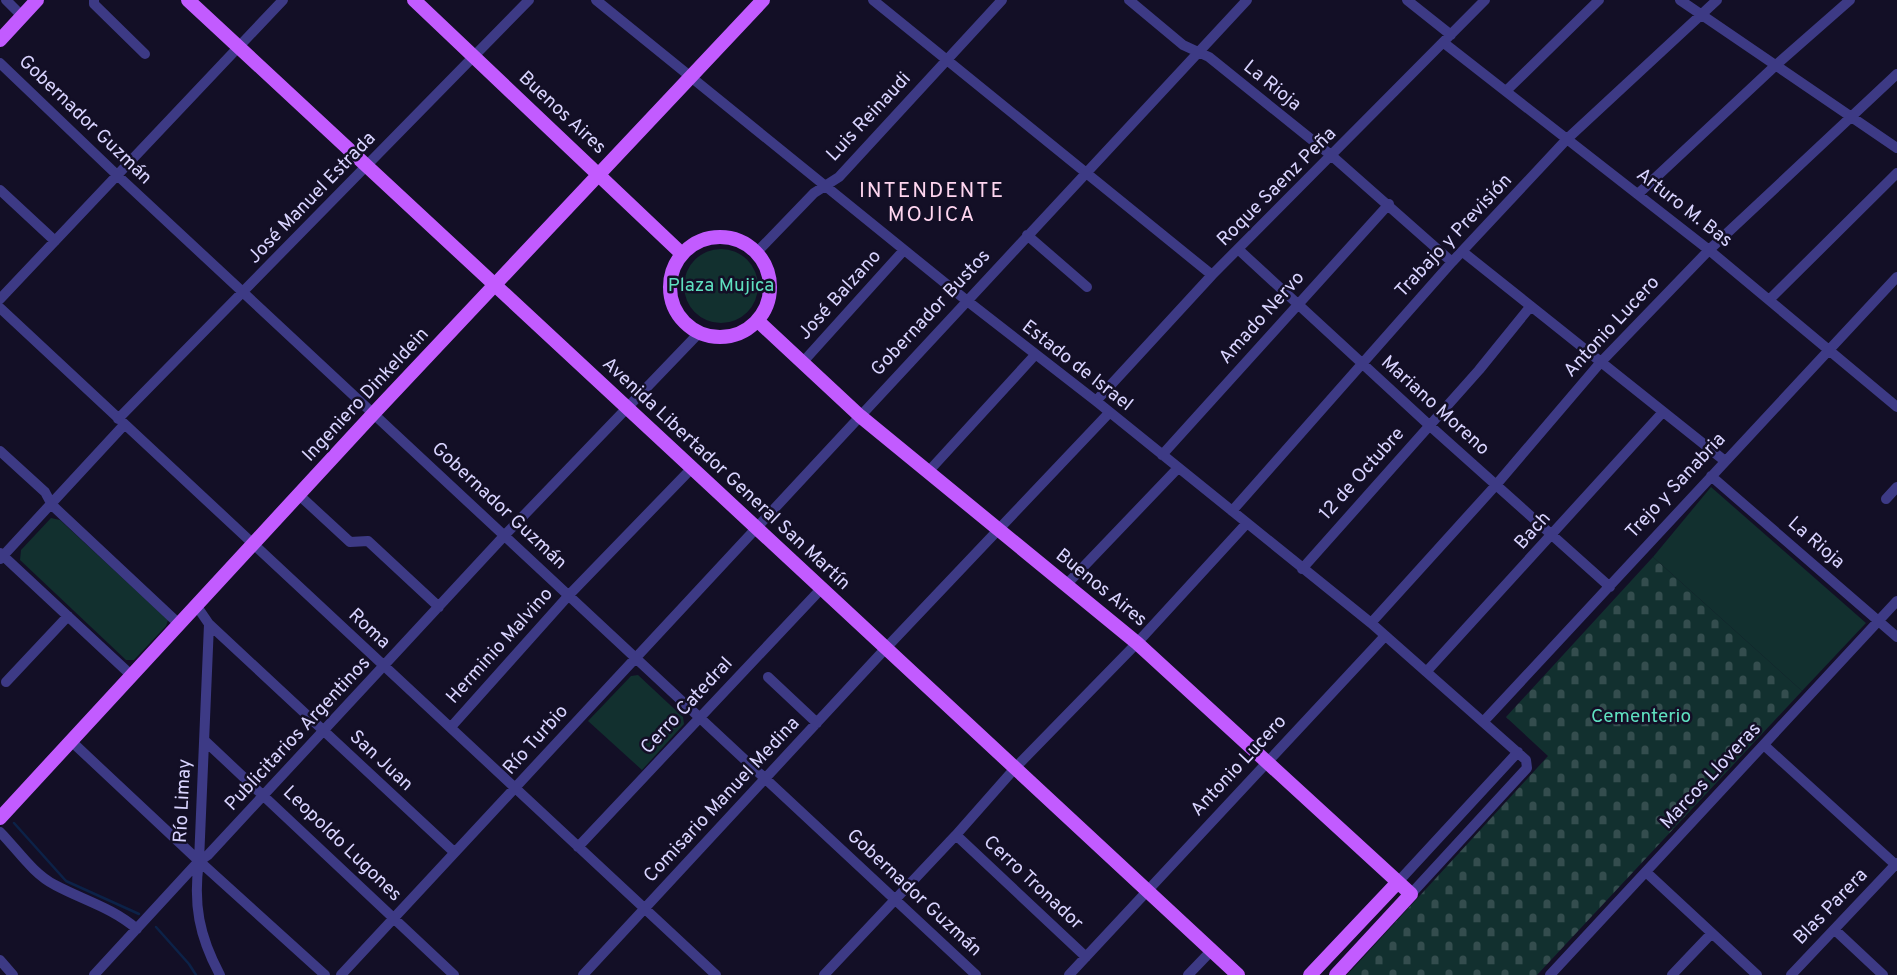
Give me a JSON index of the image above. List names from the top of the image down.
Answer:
{
  "streets": {
    "main road": ["Buenos Aires", "Ingeniero Dinkeldein", "Avenida Libertador General San Martín"],
    "street": [
      "La Rioja",
      "Luis Reinaudi",
      "Gobernador Guzmán",
      "Roque Saenz Peña",
      "José Manuel Estrada",
      "Arturo M. Bas",
      "Trabajo y Previsión",
      "José Balzano",
      "Gobernador Bustos",
      "Amado Nervo",
      "Antonio Lucero",
      "Estado de Israel",
      "Mariano Moreno",
      "12 de Octubre",
      "Trejo y Sanabria",
      "Bach",
      "Roma",
      "Herminio Malvino",
      "Cerro Catedral",
      "Publicitarios Argentinos",
      "Río Turbio",
      "San Juan",
      "Marcos Lloveras",
      "Comisario Manuel Medina",
      "Río Limay",
      "Leopoldo Lugones",
      "Cerro Tronador",
      "Blas Parera"
    ]
  },
  "crossings": [
    ["La Rioja", "Roque Saenz Peña"],
    ["La Rioja", "Trabajo y Previsión"],
    ["La Rioja", "Gobernador Bustos"],
    ["La Rioja", "Amado Nervo"],
    ["La Rioja", "Trejo y Sanabria"],
    ["La Rioja", "Marcos Lloveras"],
    ["Buenos Aires", "Luis Reinaudi"],
    ["Buenos Aires", "José Manuel Estrada"],
    ["Buenos Aires", "José Balzano"],
    ["Buenos Aires", "Gobernador Bustos"],
    ["Buenos Aires", "Antonio Lucero"],
    ["Buenos Aires", "Estado de Israel"],
    ["Buenos Aires", "Ingeniero Dinkeldein"],
    ["Buenos Aires", "Publicitarios Argentinos"],
    ["Luis Reinaudi", "Estado de Israel"],
    ["Luis Reinaudi", "Publicitarios Argentinos"],
    ["Gobernador Guzmán", "José Manuel Estrada"],
    ["Gobernador Guzmán", "Ingeniero Dinkeldein"],
    ["Gobernador Guzmán", "Herminio Malvino"],
    ["Gobernador Guzmán", "Cerro Catedral"],
    ["Gobernador Guzmán", "Publicitarios Argentinos"],
    ["Gobernador Guzmán", "Río Turbio"],
    ["Gobernador Guzmán", "Comisario Manuel Medina"],
    ["Roque Saenz Peña", "Arturo M. Bas"],
    ["Roque Saenz Peña", "Estado de Israel"],
    ["Roque Saenz Peña", "Mariano Moreno"],
    ["José Manuel Estrada", "Avenida Libertador General San Martín"],
    ["José Manuel Estrada", "Roma"],
    ["Arturo M. Bas", "Trabajo y Previsión"],
    ["Arturo M. Bas", "Antonio Lucero"],
    ["Arturo M. Bas", "Trejo y Sanabria"],
    ["Trabajo y Previsión", "Estado de Israel"],
    ["Trabajo y Previsión", "Mariano Moreno"],
    ["José Balzano", "Estado de Israel"],
    ["Gobernador Bustos", "Estado de Israel"],
    ["Gobernador Bustos", "Avenida Libertador General San Martín"],
    ["Gobernador Bustos", "Río Turbio"],
    ["Amado Nervo", "Estado de Israel"],
    ["Amado Nervo", "Mariano Moreno"],
    ["Antonio Lucero", "Estado de Israel"],
    ["Antonio Lucero", "Mariano Moreno"],
    ["Antonio Lucero", "Avenida Libertador General San Martín"],
    ["Antonio Lucero", "Cerro Tronador"],
    ["Estado de Israel", "Ingeniero Dinkeldein"],
    ["Estado de Israel", "12 de Octubre"],
    ["Estado de Israel", "Trejo y Sanabria"],
    ["Estado de Israel", "Bach"],
    ["Ingeniero Dinkeldein", "Avenida Libertador General San Martín"],
    ["Ingeniero Dinkeldein", "Roma"],
    ["Ingeniero Dinkeldein", "San Juan"],
    ["Mariano Moreno", "12 de Octubre"],
    ["Mariano Moreno", "Trejo y Sanabria"],
    ["Mariano Moreno", "Bach"],
    ["Avenida Libertador General San Martín", "Herminio Malvino"],
    ["Avenida Libertador General San Martín", "Cerro Catedral"],
    ["Avenida Libertador General San Martín", "Publicitarios Argentinos"],
    ["Avenida Libertador General San Martín", "Río Turbio"],
    ["Avenida Libertador General San Martín", "Comisario Manuel Medina"],
    ["Roma", "Herminio Malvino"],
    ["Roma", "Cerro Catedral"],
    ["Roma", "Publicitarios Argentinos"],
    ["Roma", "Río Turbio"],
    ["Roma", "Comisario Manuel Medina"],
    ["Publicitarios Argentinos", "San Juan"],
    ["Publicitarios Argentinos", "Río Limay"],
    ["Publicitarios Argentinos", "Leopoldo Lugones"],
    ["Río Turbio", "San Juan"],
    ["Río Turbio", "Leopoldo Lugones"],
    ["San Juan", "Río Limay"],
    ["Río Limay", "Leopoldo Lugones"]
  ],
  "districts": ["INTENDENTE MOJICA"],
  "parks": ["Plaza Mujica", "Cementerio"]
}
